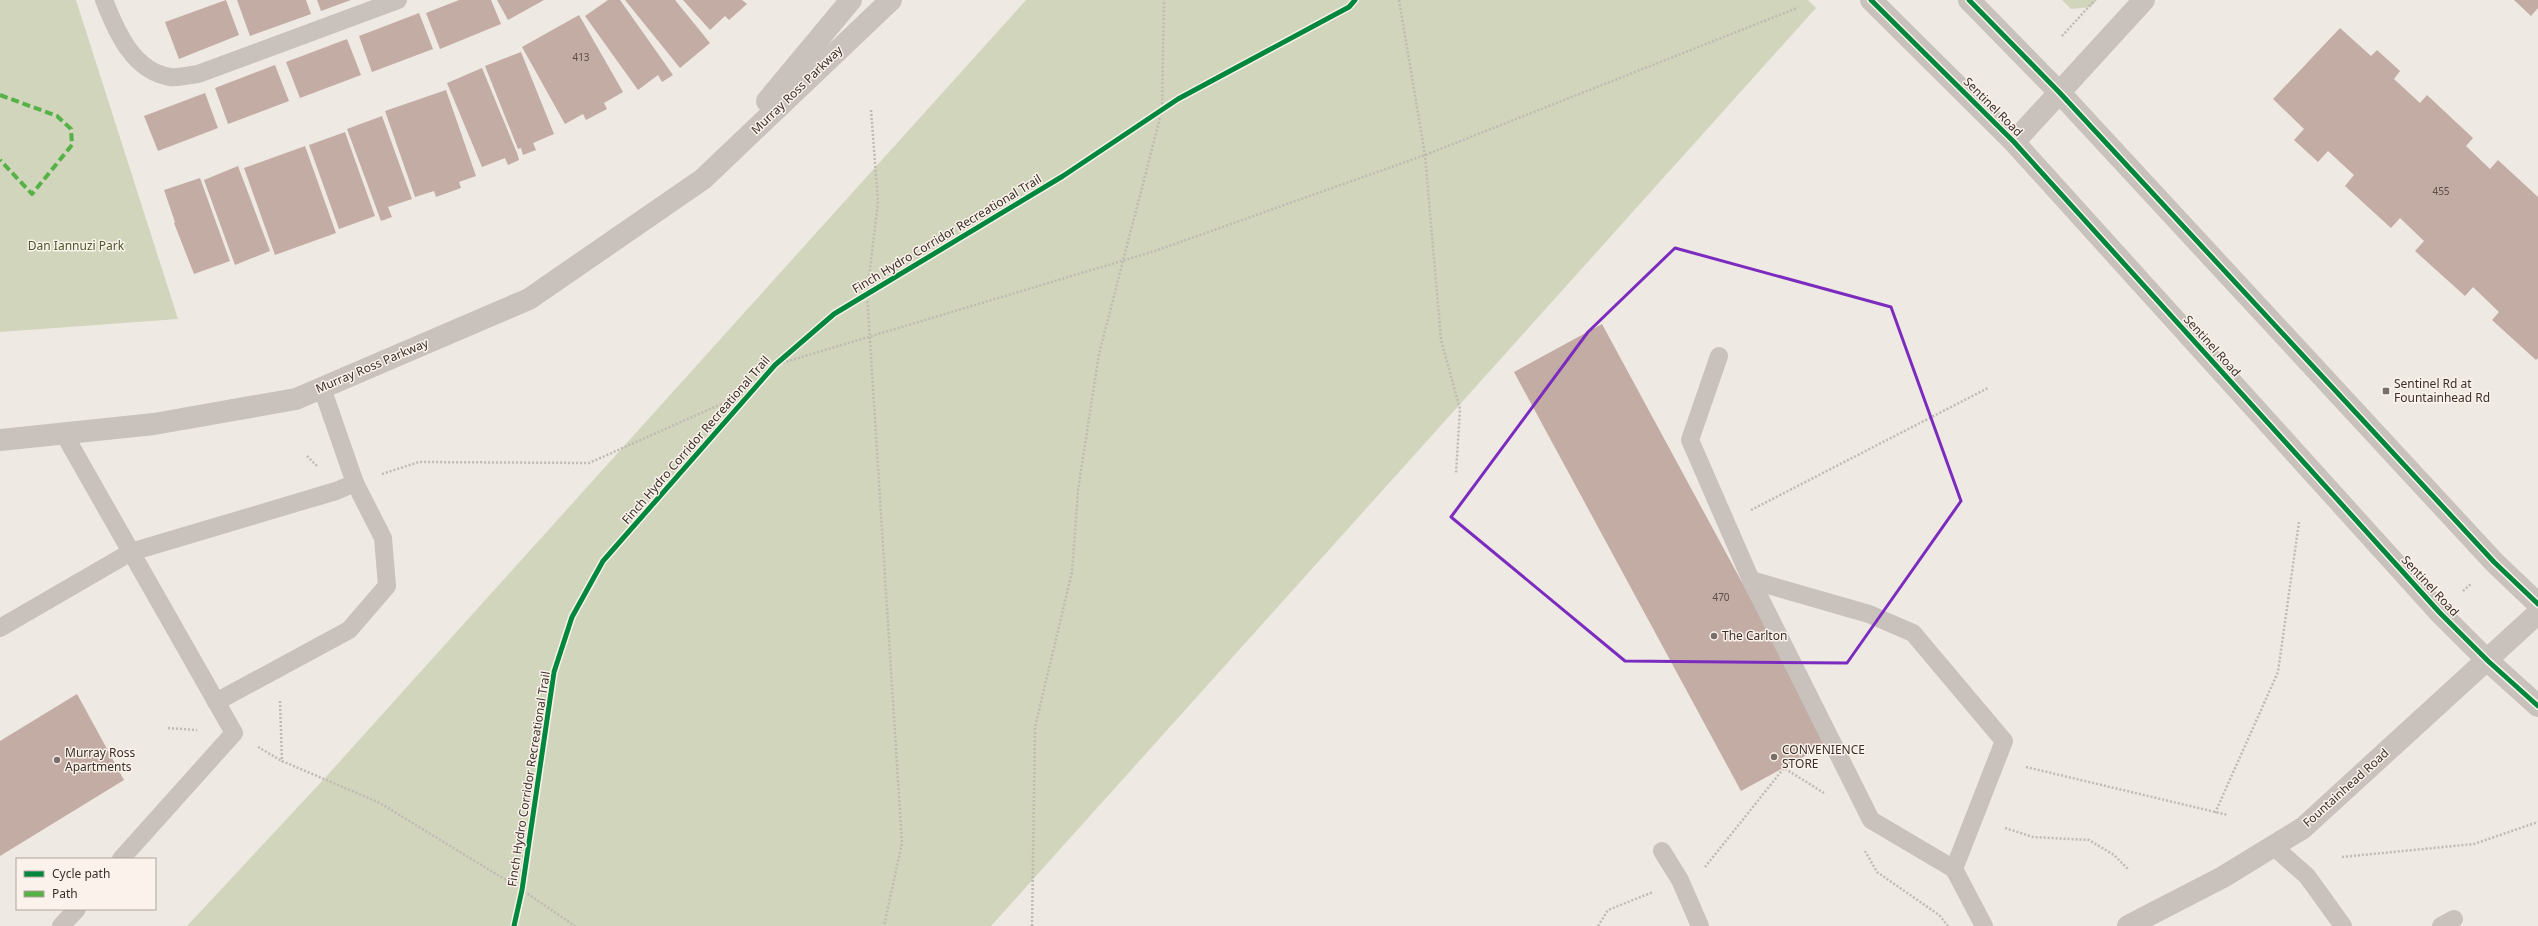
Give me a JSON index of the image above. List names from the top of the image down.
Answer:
{
  "streets": {
    "street": ["Murray Ross Parkway", "Sentinel Road", "Fountainhead Road"],
    "cycle path": ["Finch Hydro Corridor Recreational Trail"]
  },
  "crossings": [
    ["Sentinel Road", "Fountainhead Road"]
  ],
  "parks": ["Dan Iannuzi Park"],
  "places": {
    "transit": ["Sentinel Rd at Fountainhead Rd"],
    "other": ["The Carlton", "CONVENIENCE STORE", "Murray Ross Apartments"]
  },
  "house_numbers": ["413", "455", "470"],
  "legend": ["Cycle path", "Path"]
}
